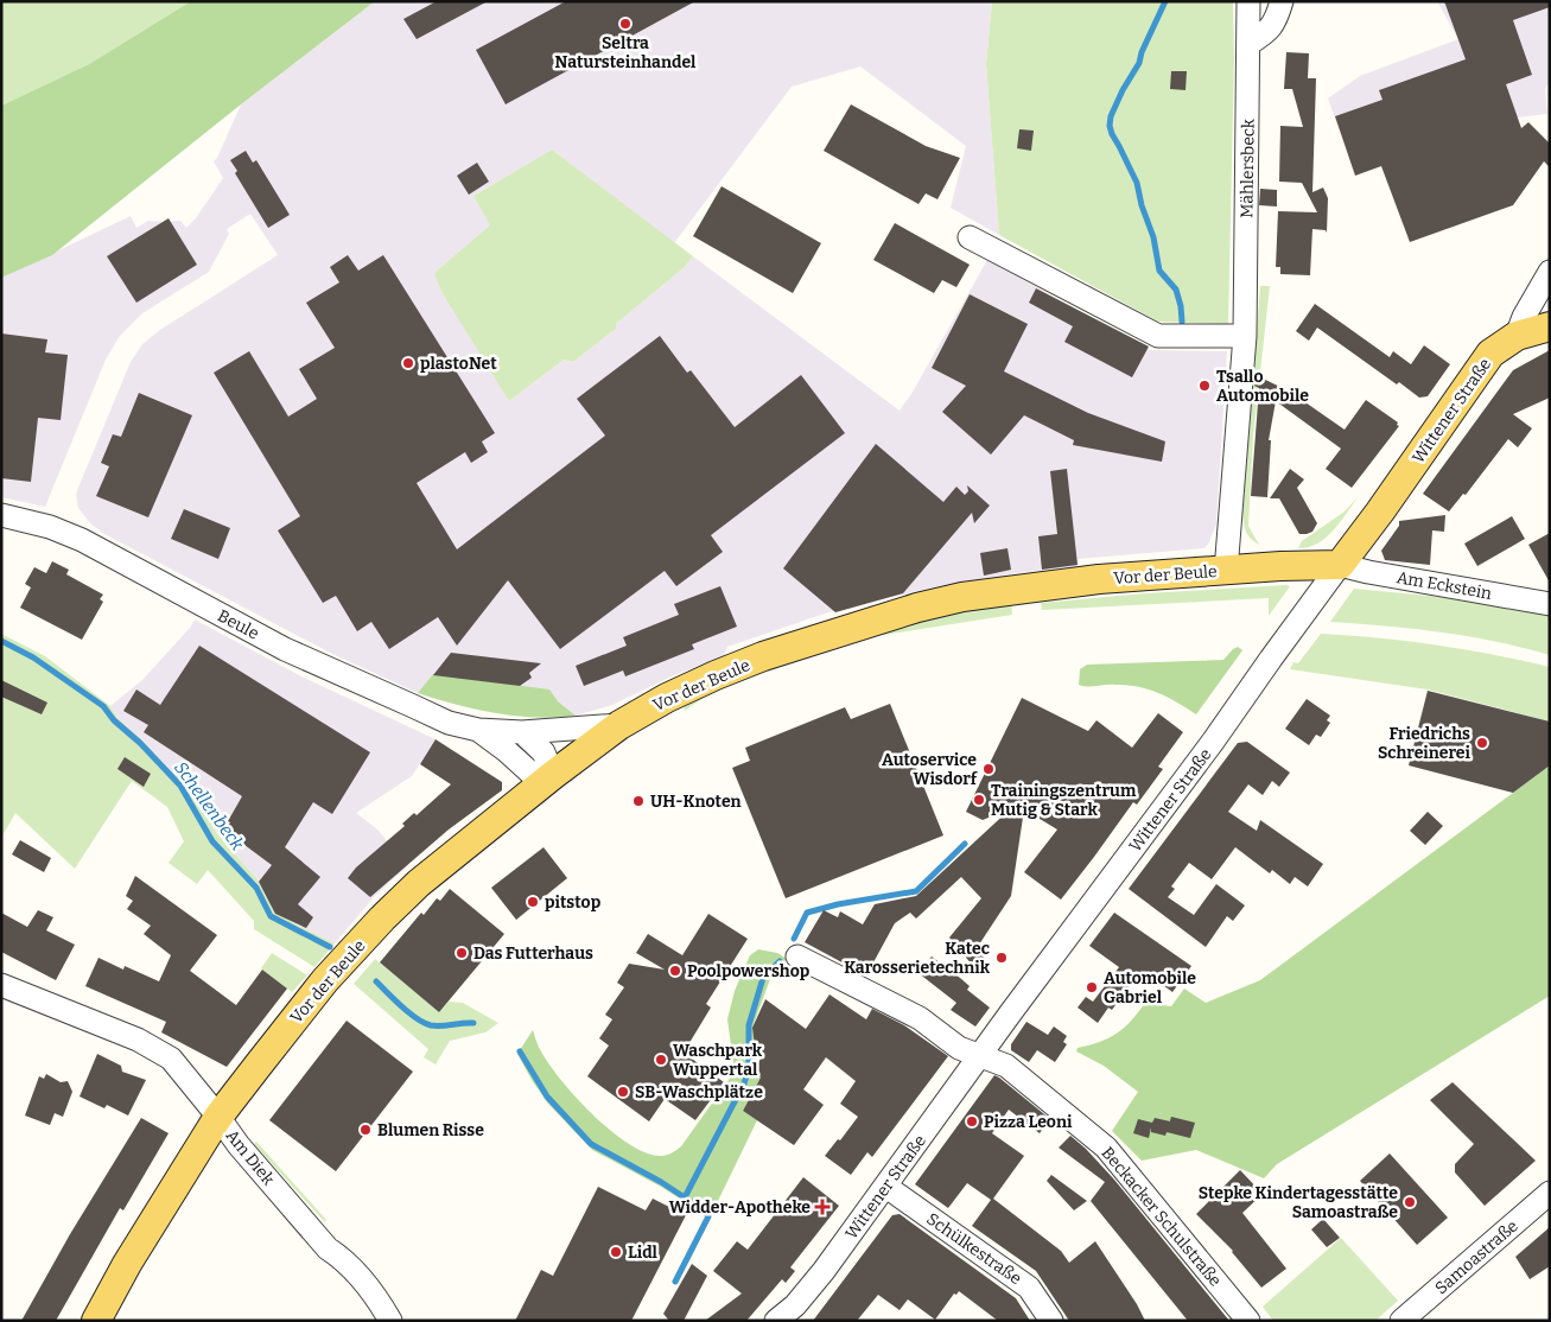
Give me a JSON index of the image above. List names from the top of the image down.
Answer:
{
  "streets": {
    "main road": ["Wittener Straße", "Vor der Beule", "Am Diek"],
    "street": [
      "Mählersbeck",
      "Am Eckstein",
      "Beule",
      "Beckacker Schulstraße",
      "Schülkestraße",
      "Samoastraße"
    ]
  },
  "crossings": [
    ["Mählersbeck", "Vor der Beule"],
    ["Wittener Straße", "Vor der Beule"],
    ["Wittener Straße", "Am Eckstein"],
    ["Wittener Straße", "Beckacker Schulstraße"],
    ["Wittener Straße", "Schülkestraße"],
    ["Vor der Beule", "Am Eckstein"],
    ["Vor der Beule", "Beule"],
    ["Vor der Beule", "Am Diek"]
  ],
  "water": ["Schellenbeck"],
  "places": {
    "other": [
      "Seltra Natursteinhandel",
      "plastoNet",
      "Tsallo Automobile",
      "Friedrichs Schreinerei",
      "Autoservice Wisdorf",
      "Trainingszentrum Mutig & Stark",
      "UH-Knoten",
      "pitstop",
      "Das Futterhaus",
      "Katec Karosserietechnik",
      "Poolpowershop",
      "Automobile Gabriel",
      "Waschpark Wuppertal",
      "SB-Waschplätze",
      "Pizza Leoni",
      "Blumen Risse",
      "Stepke Kindertagesstätte Samoastraße",
      "Lidl"
    ],
    "health": ["Widder-Apotheke"]
  }
}
